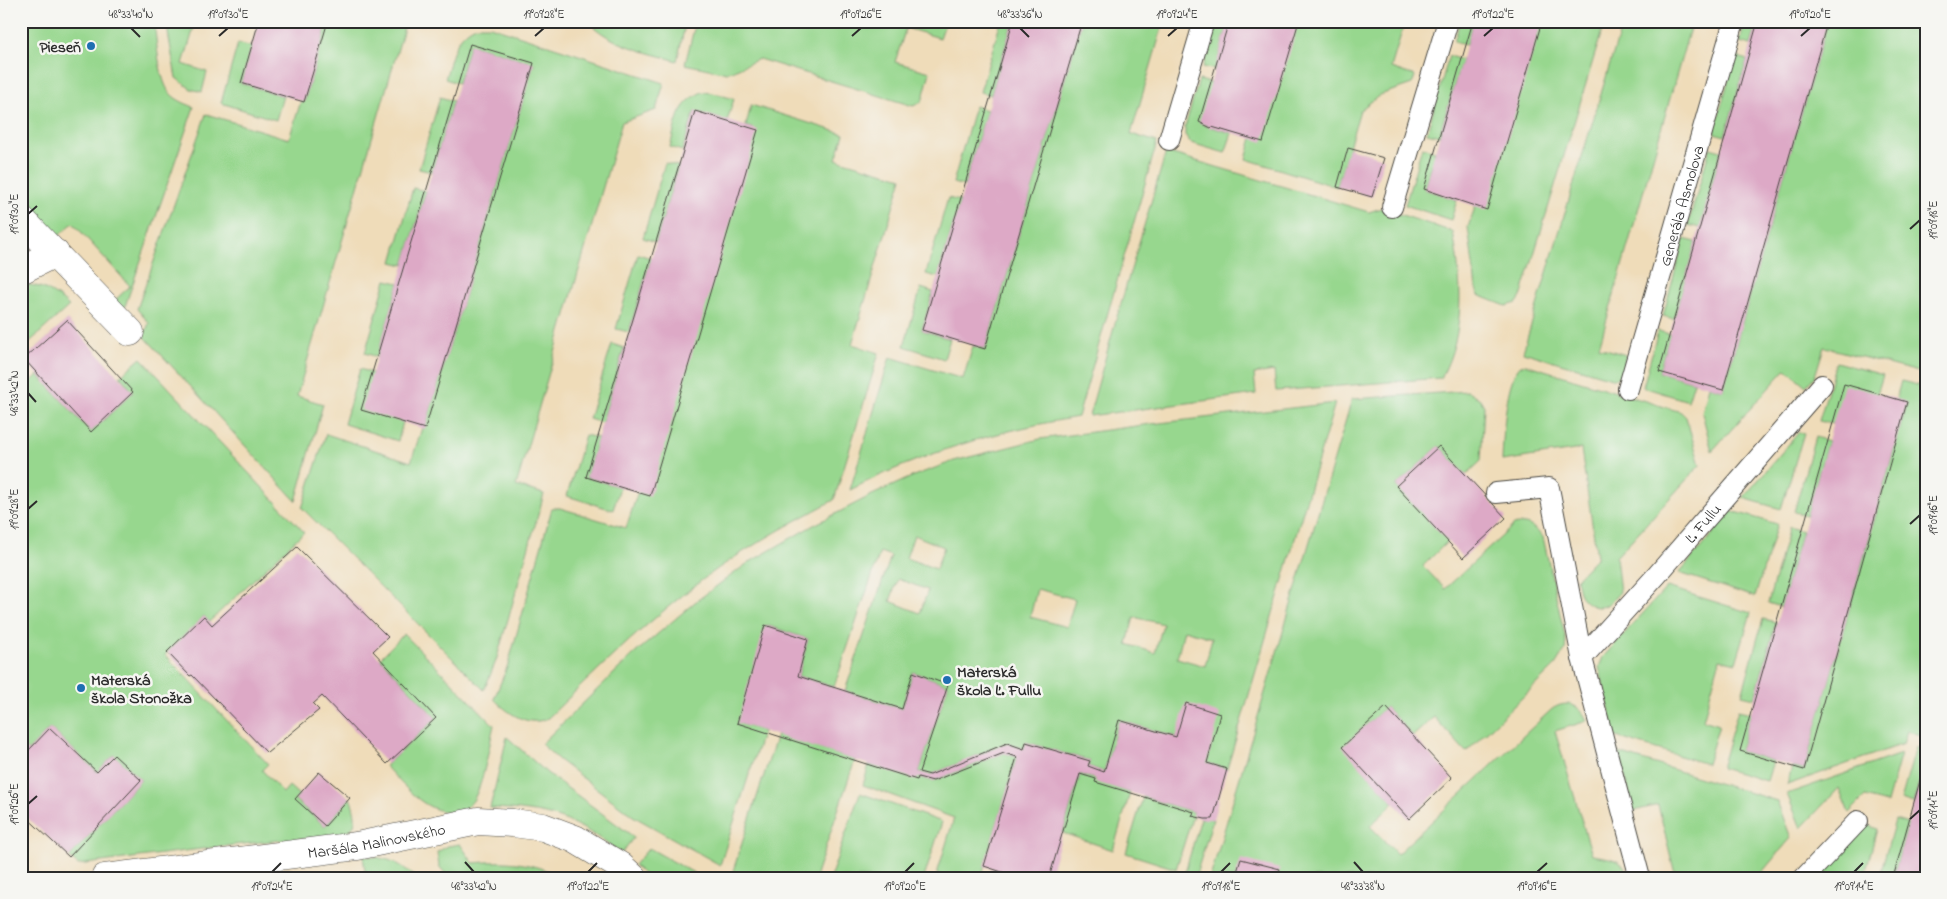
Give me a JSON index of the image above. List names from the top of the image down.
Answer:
{
  "streets": {
    "street": ["Maršála Malinovského"],
    "lane": ["Generála Asmolova", "Ľ. Fullu"]
  },
  "places": ["Pieseň", "Materská škola Ľ. Fullu", "Materská škola Stonožka"],
  "coordinates": [
    "48°33'40\"N",
    "19°09'30\"E",
    "19°09'28\"E",
    "19°09'26\"E",
    "48°33'36\"N",
    "19°09'24\"E",
    "19°09'22\"E",
    "19°09'20\"E",
    "19°09'18\"E",
    "48°33'42\"N",
    "19°09'16\"E",
    "19°09'14\"E",
    "48°33'38\"N"
  ]
}
